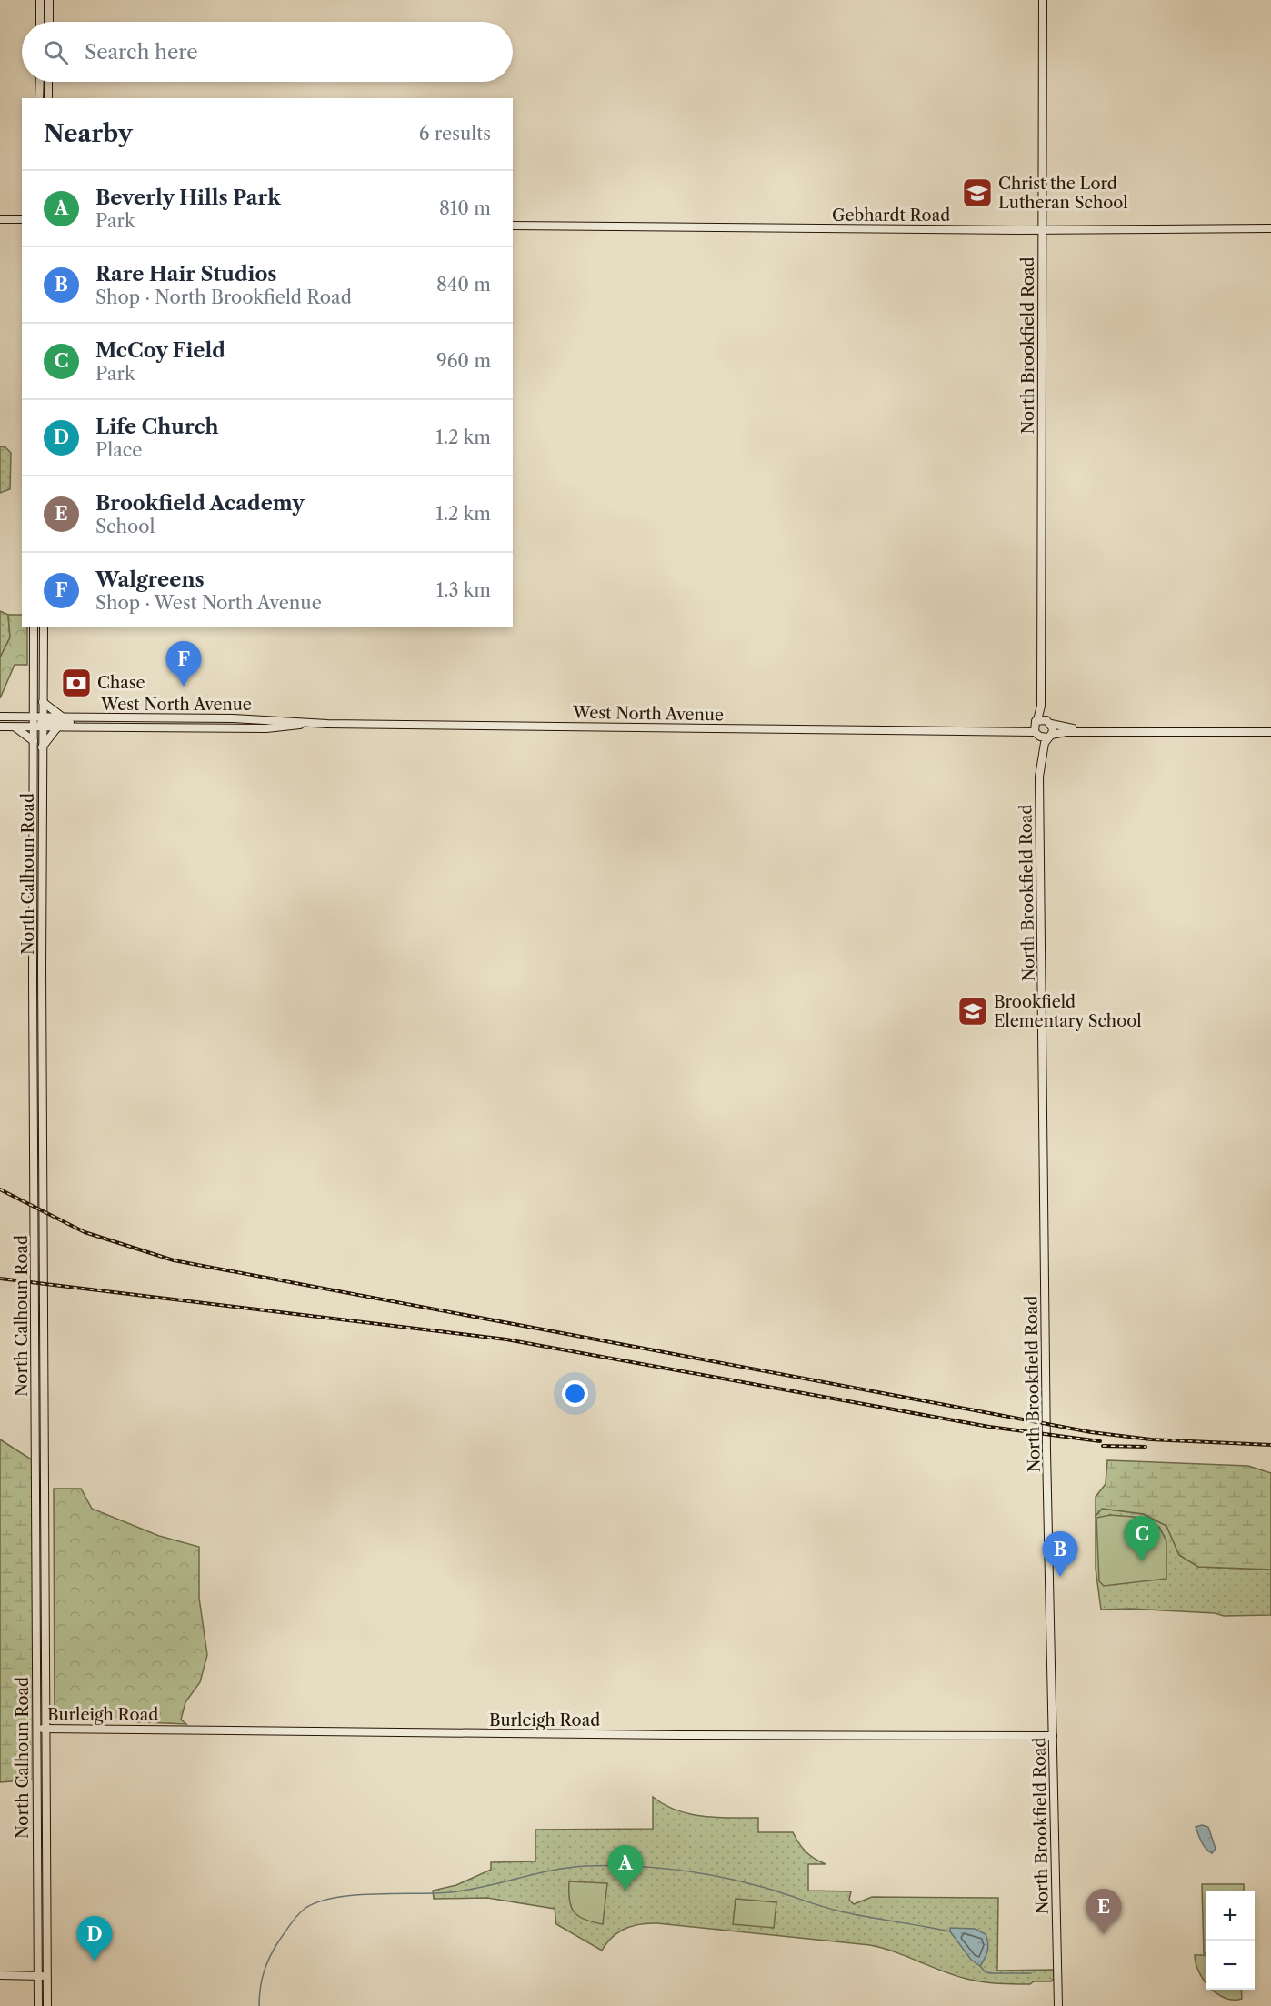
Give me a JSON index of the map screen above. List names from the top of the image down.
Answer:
{
  "streets": {
    "main road": [
      "Gebhardt Road",
      "North Brookfield Road",
      "West North Avenue",
      "North Calhoun Road",
      "Burleigh Road"
    ]
  },
  "crossings": [
    ["Gebhardt Road", "North Brookfield Road"],
    ["North Brookfield Road", "West North Avenue"],
    ["North Brookfield Road", "Burleigh Road"],
    ["West North Avenue", "North Calhoun Road"],
    ["North Calhoun Road", "Burleigh Road"]
  ],
  "places": {
    "school or university": ["Christ the Lord Lutheran School", "Brookfield Elementary School"],
    "bank": ["Chase"]
  },
  "page": {
    "search": "Search here",
    "heading": ["Nearby", "6 results"],
    "list": [
      {
        "mark": "A",
        "name": "Beverly Hills Park",
        "note": "Park",
        "value": "810 m"
      },
      {
        "mark": "B",
        "name": "Rare Hair Studios",
        "note": "Shop · North Brookfield Road",
        "value": "840 m"
      },
      {
        "mark": "C",
        "name": "McCoy Field",
        "note": "Park",
        "value": "960 m"
      },
      {
        "mark": "D",
        "name": "Life Church",
        "note": "Place",
        "value": "1.2 km"
      },
      {
        "mark": "E",
        "name": "Brookfield Academy",
        "note": "School",
        "value": "1.2 km"
      },
      {
        "mark": "F",
        "name": "Walgreens",
        "note": "Shop · West North Avenue",
        "value": "1.3 km"
      }
    ],
    "pins": [
      "F",
      "C",
      "B",
      "A",
      "E",
      "D"
    ],
    "map_buttons": ["+", "−"]
  }
}
